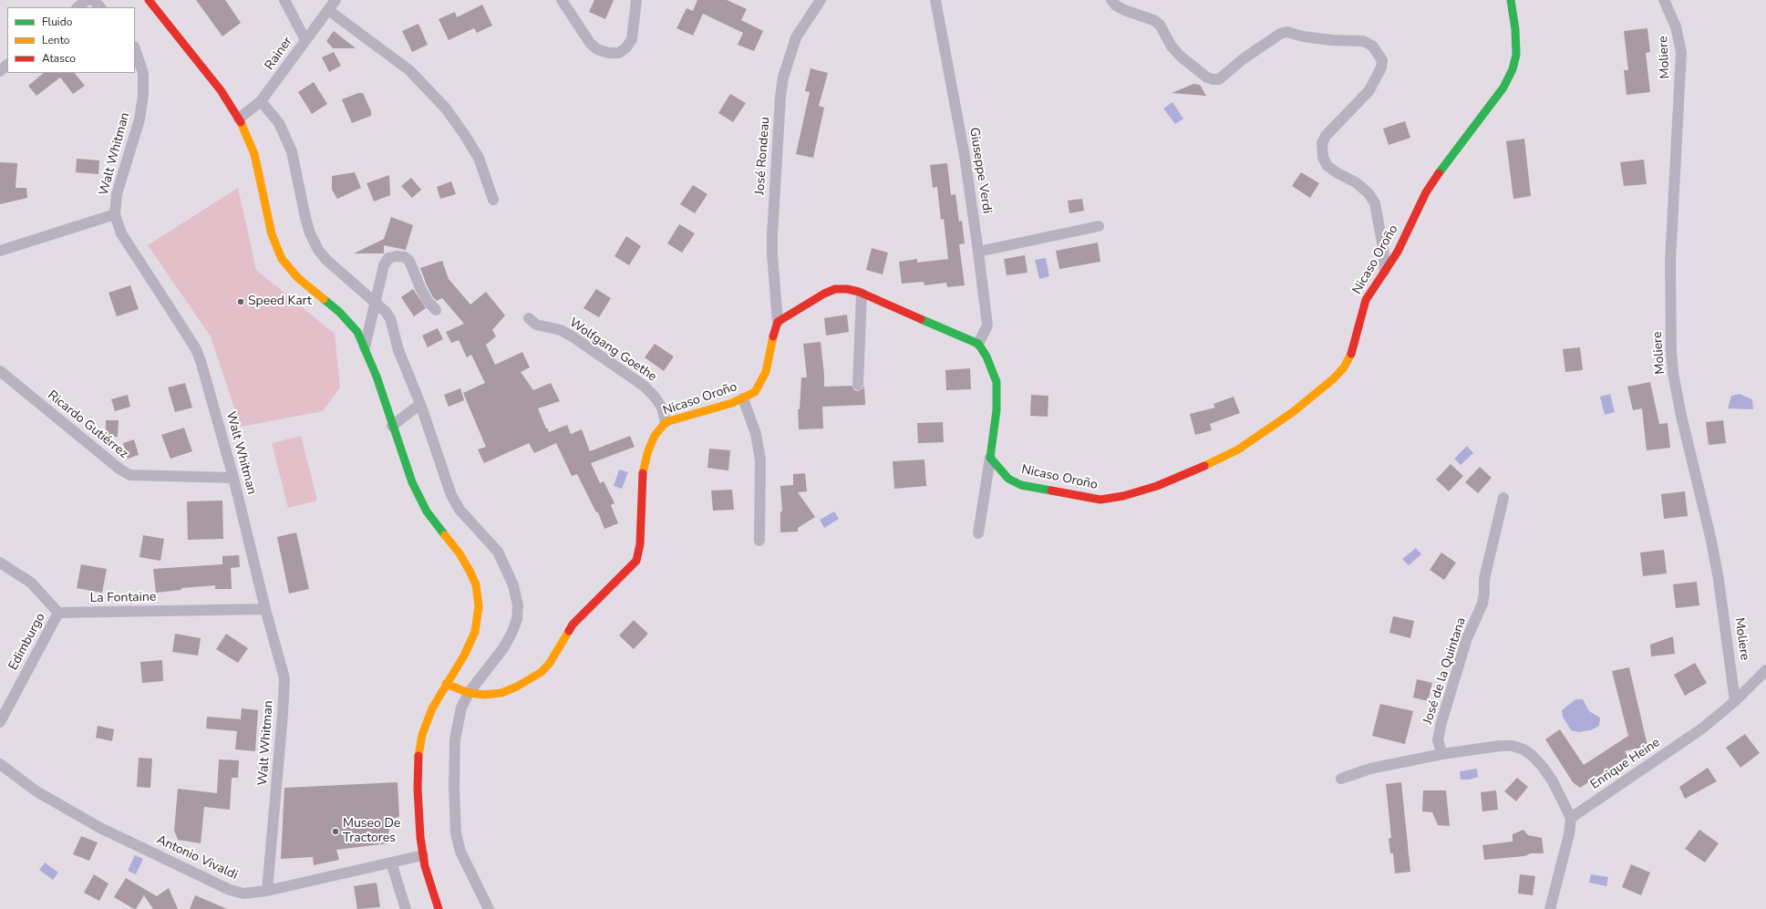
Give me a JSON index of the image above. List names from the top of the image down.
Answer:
{
  "streets": {
    "street": [
      "Rainer",
      "Moliere",
      "Walt Whitman",
      "José Rondeau",
      "Giuseppe Verdi",
      "Nicaso Oroño",
      "Wolfgang Goethe",
      "Ricardo Gutiérrez",
      "La Fontaine",
      "Edimburgo",
      "José de la Quintana",
      "Enrique Heine",
      "Antonio Vivaldi"
    ]
  },
  "crossings": [
    ["Moliere", "Enrique Heine"],
    ["Walt Whitman", "Ricardo Gutiérrez"],
    ["Walt Whitman", "La Fontaine"],
    ["Walt Whitman", "Antonio Vivaldi"],
    ["José Rondeau", "Nicaso Oroño"],
    ["Nicaso Oroño", "Wolfgang Goethe"],
    ["La Fontaine", "Edimburgo"]
  ],
  "places": ["Speed Kart", "Museo De Tractores"],
  "legend": ["Fluido", "Lento", "Atasco"]
}
